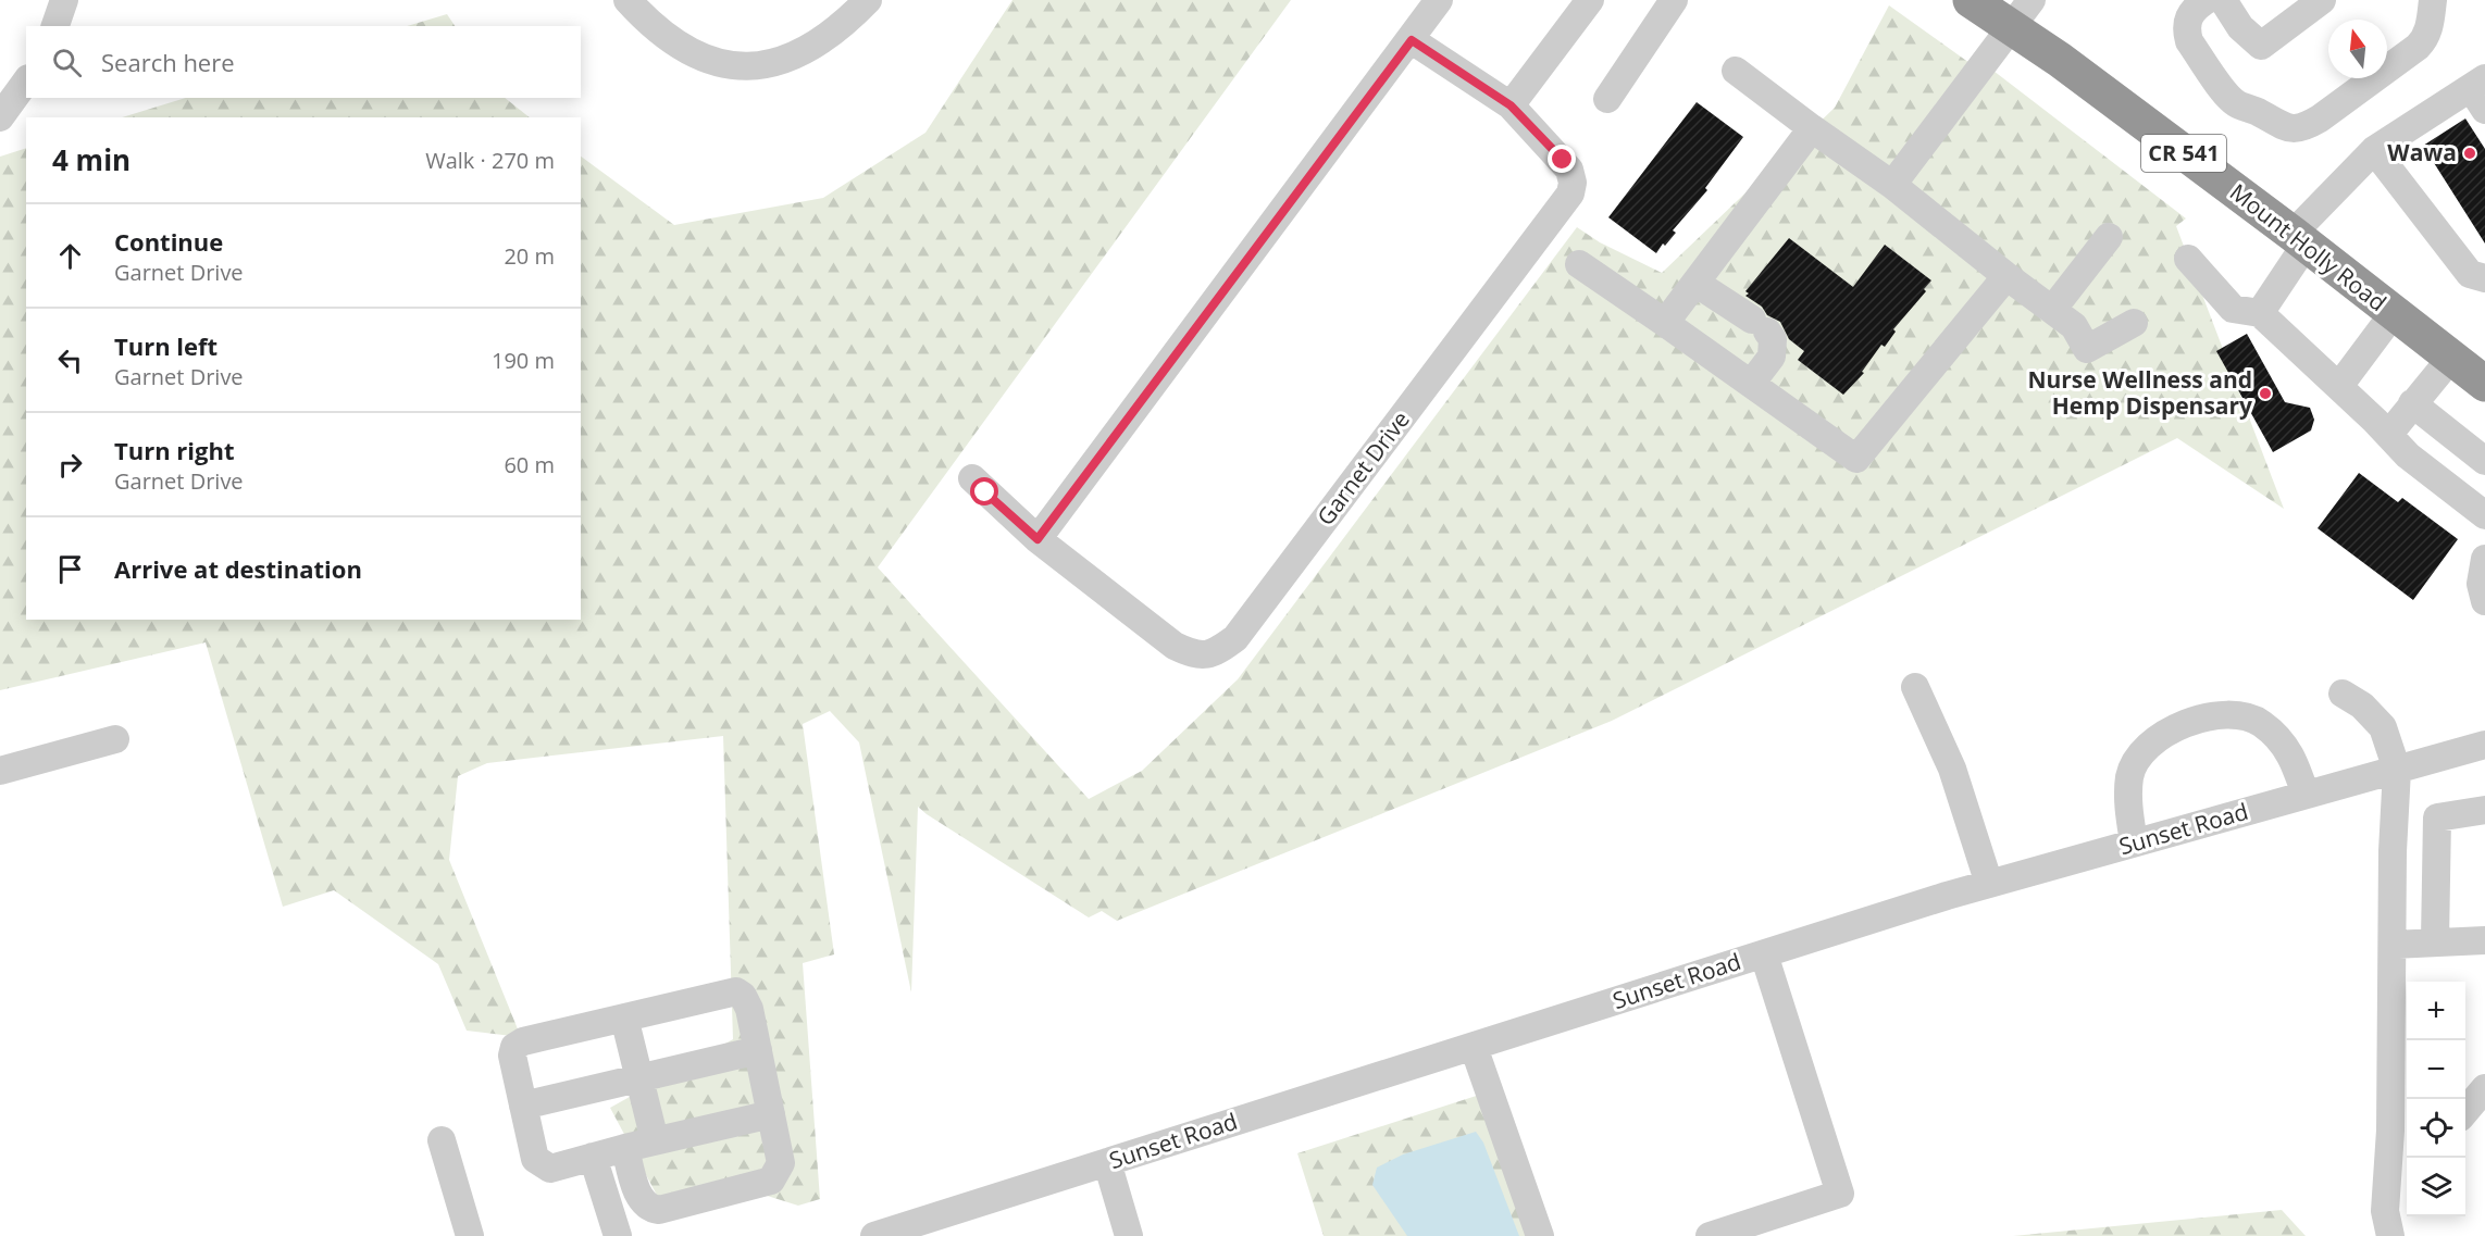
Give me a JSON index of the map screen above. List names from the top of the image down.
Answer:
{
  "streets": {
    "highway": ["CR 541", "Mount Holly Road"],
    "street": ["Garnet Drive", "Sunset Road"]
  },
  "places": ["Wawa", "Nurse Wellness and Hemp Dispensary"],
  "north": "top",
  "page": {
    "search": "Search here",
    "heading": ["4 min", "Walk · 270 m"],
    "list": [
      ["Continue", "Garnet Drive", "20 m"],
      ["Turn left", "Garnet Drive", "190 m"],
      ["Turn right", "Garnet Drive", "60 m"],
      "Arrive at destination"
    ],
    "map_buttons": ["+", "−"]
  }
}
